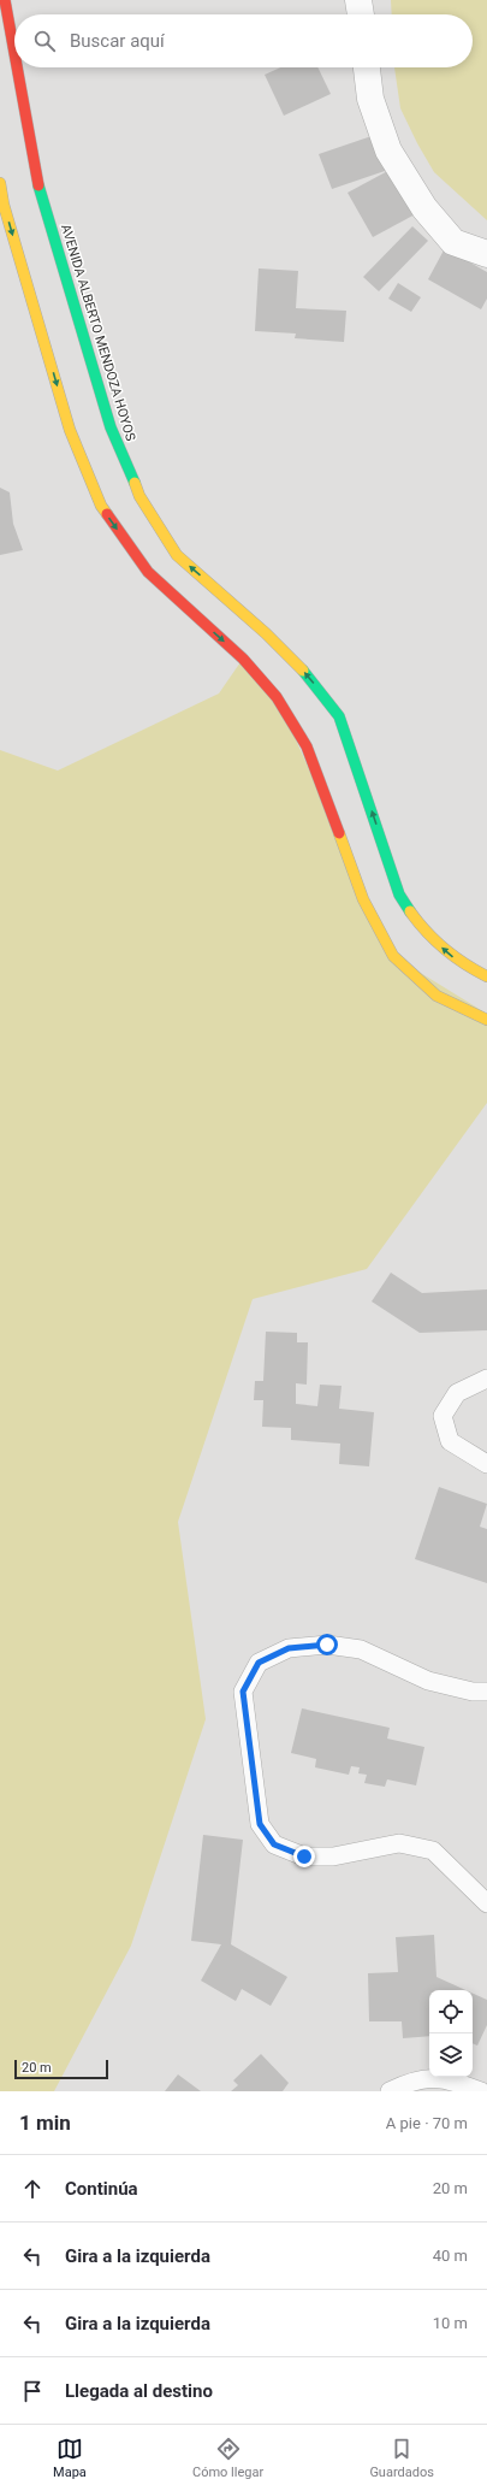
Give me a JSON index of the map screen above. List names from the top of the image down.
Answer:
{
  "streets": {
    "main road": ["AVENIDA ALBERTO MENDOZA HOYOS"]
  },
  "scale_bar": "20 m",
  "page": {
    "search": "Buscar aquí",
    "scale": "20 m",
    "heading": ["1 min", "A pie · 70 m"],
    "list": [
      ["Continúa", "20 m"],
      ["Gira a la izquierda", "40 m"],
      ["Gira a la izquierda", "10 m"],
      "Llegada al destino"
    ],
    "nav": ["Mapa", "Cómo llegar", "Guardados"]
  }
}
